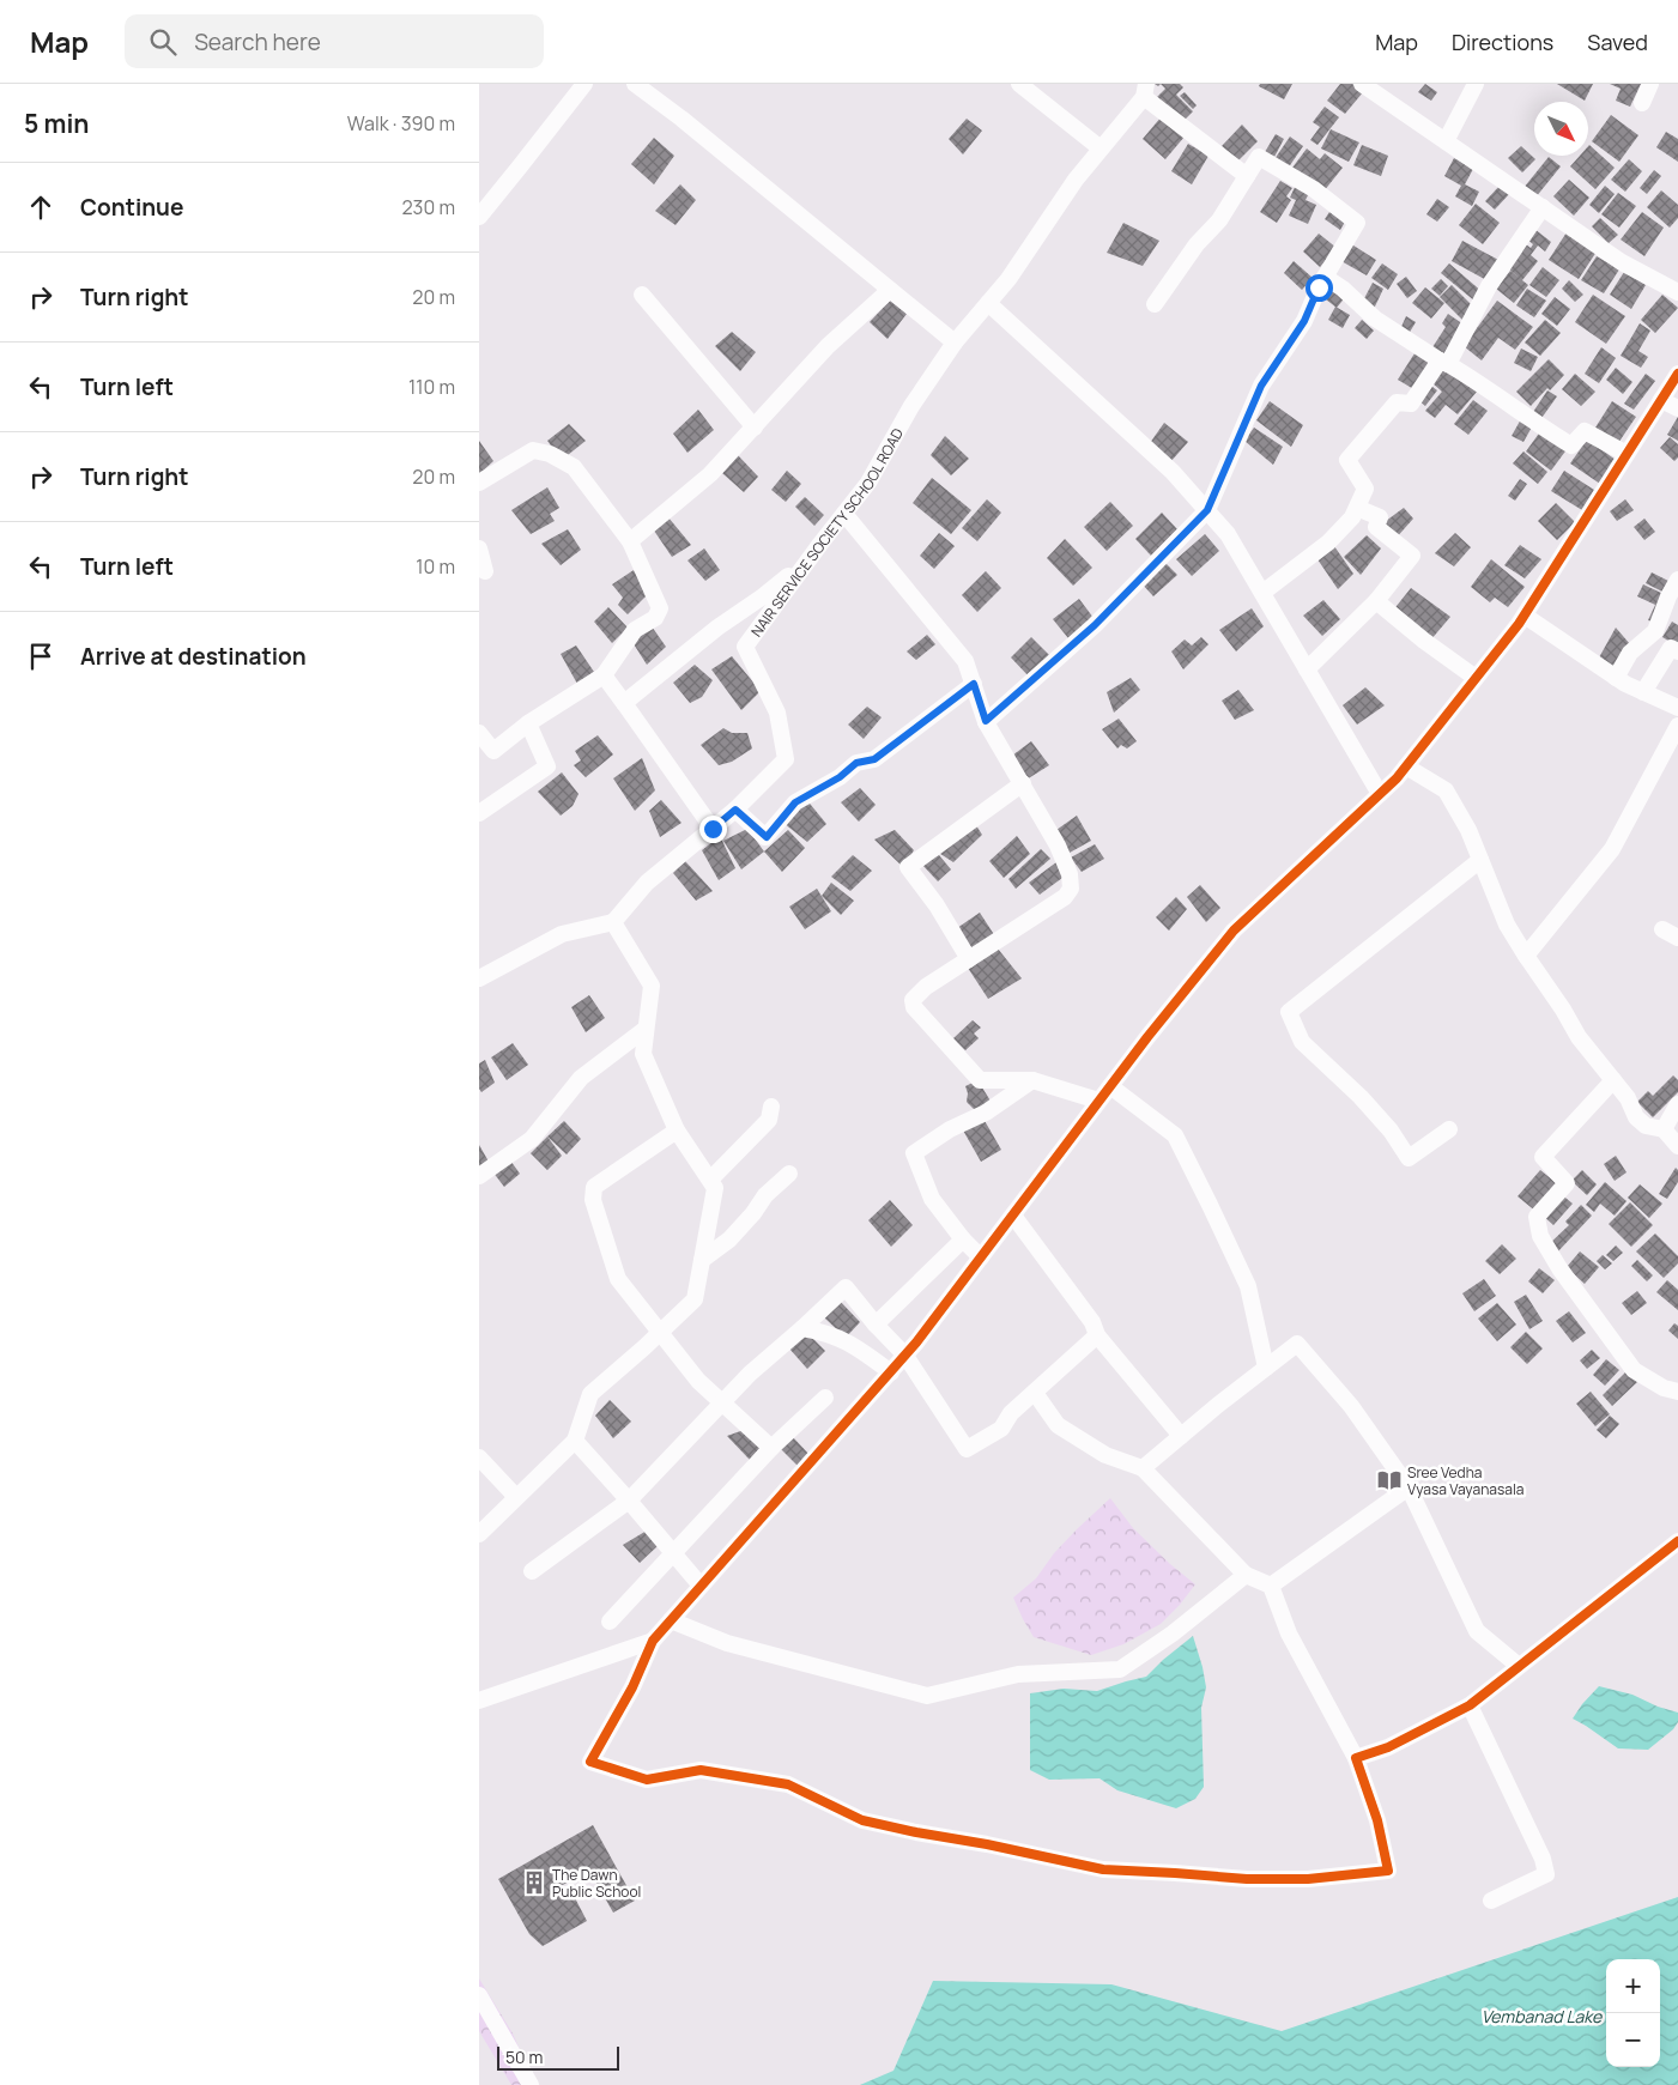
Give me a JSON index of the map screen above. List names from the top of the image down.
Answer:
{
  "streets": {
    "street": ["NAIR SERVICE SOCIETY SCHOOL ROAD"]
  },
  "water": ["Vembanad Lake"],
  "places": {
    "library": ["Sree Vedha Vyasa Vayanasala"],
    "building": ["The Dawn Public School"]
  },
  "scale_bar": "50 m",
  "north": "bottom right",
  "page": {
    "header": "Map",
    "search": "Search here",
    "nav": ["Map", "Directions", "Saved"],
    "heading": ["5 min", "Walk · 390 m"],
    "list": [
      ["Continue", "230 m"],
      ["Turn right", "20 m"],
      ["Turn left", "110 m"],
      ["Turn right", "20 m"],
      ["Turn left", "10 m"],
      "Arrive at destination"
    ],
    "map_buttons": ["+", "−"],
    "scale": "50 m"
  }
}
